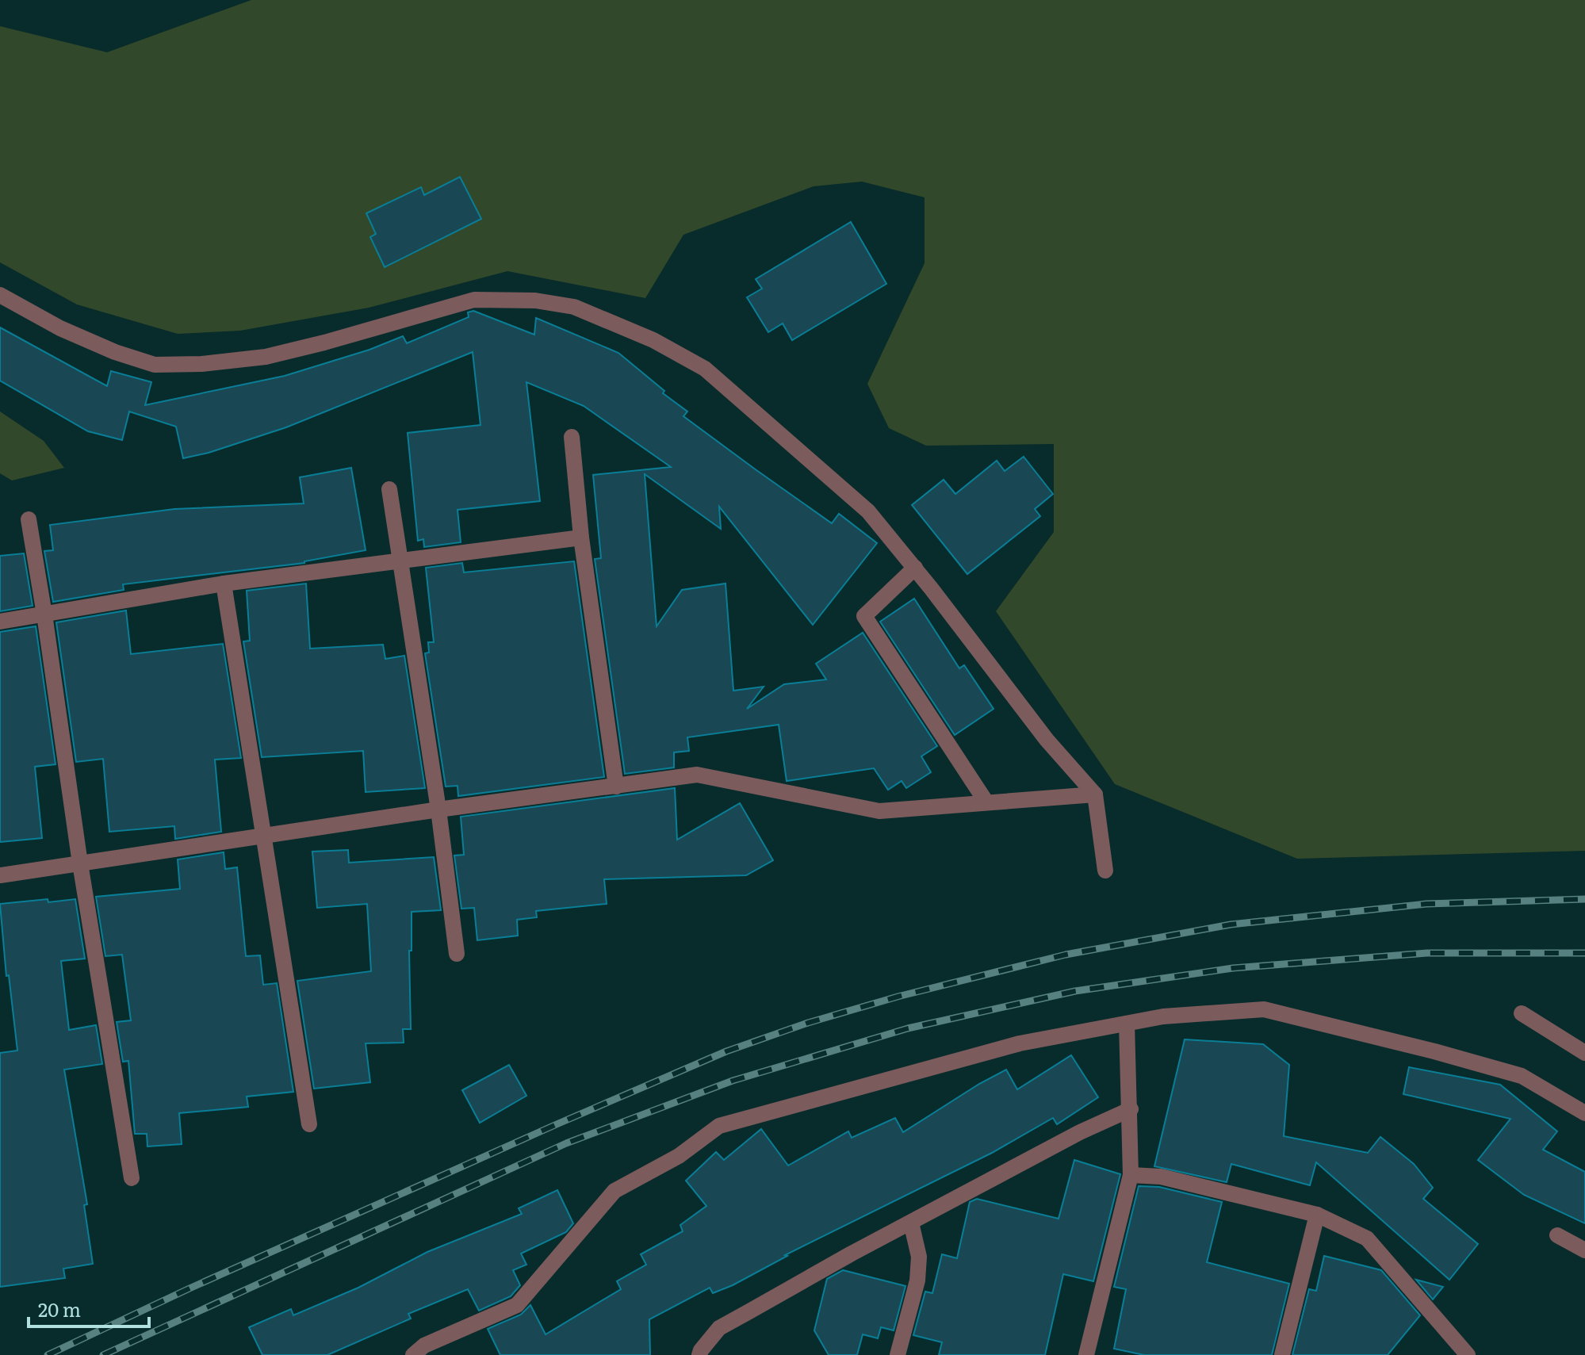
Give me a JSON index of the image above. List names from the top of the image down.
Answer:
{
  "scale_bar": "20 m"
}
